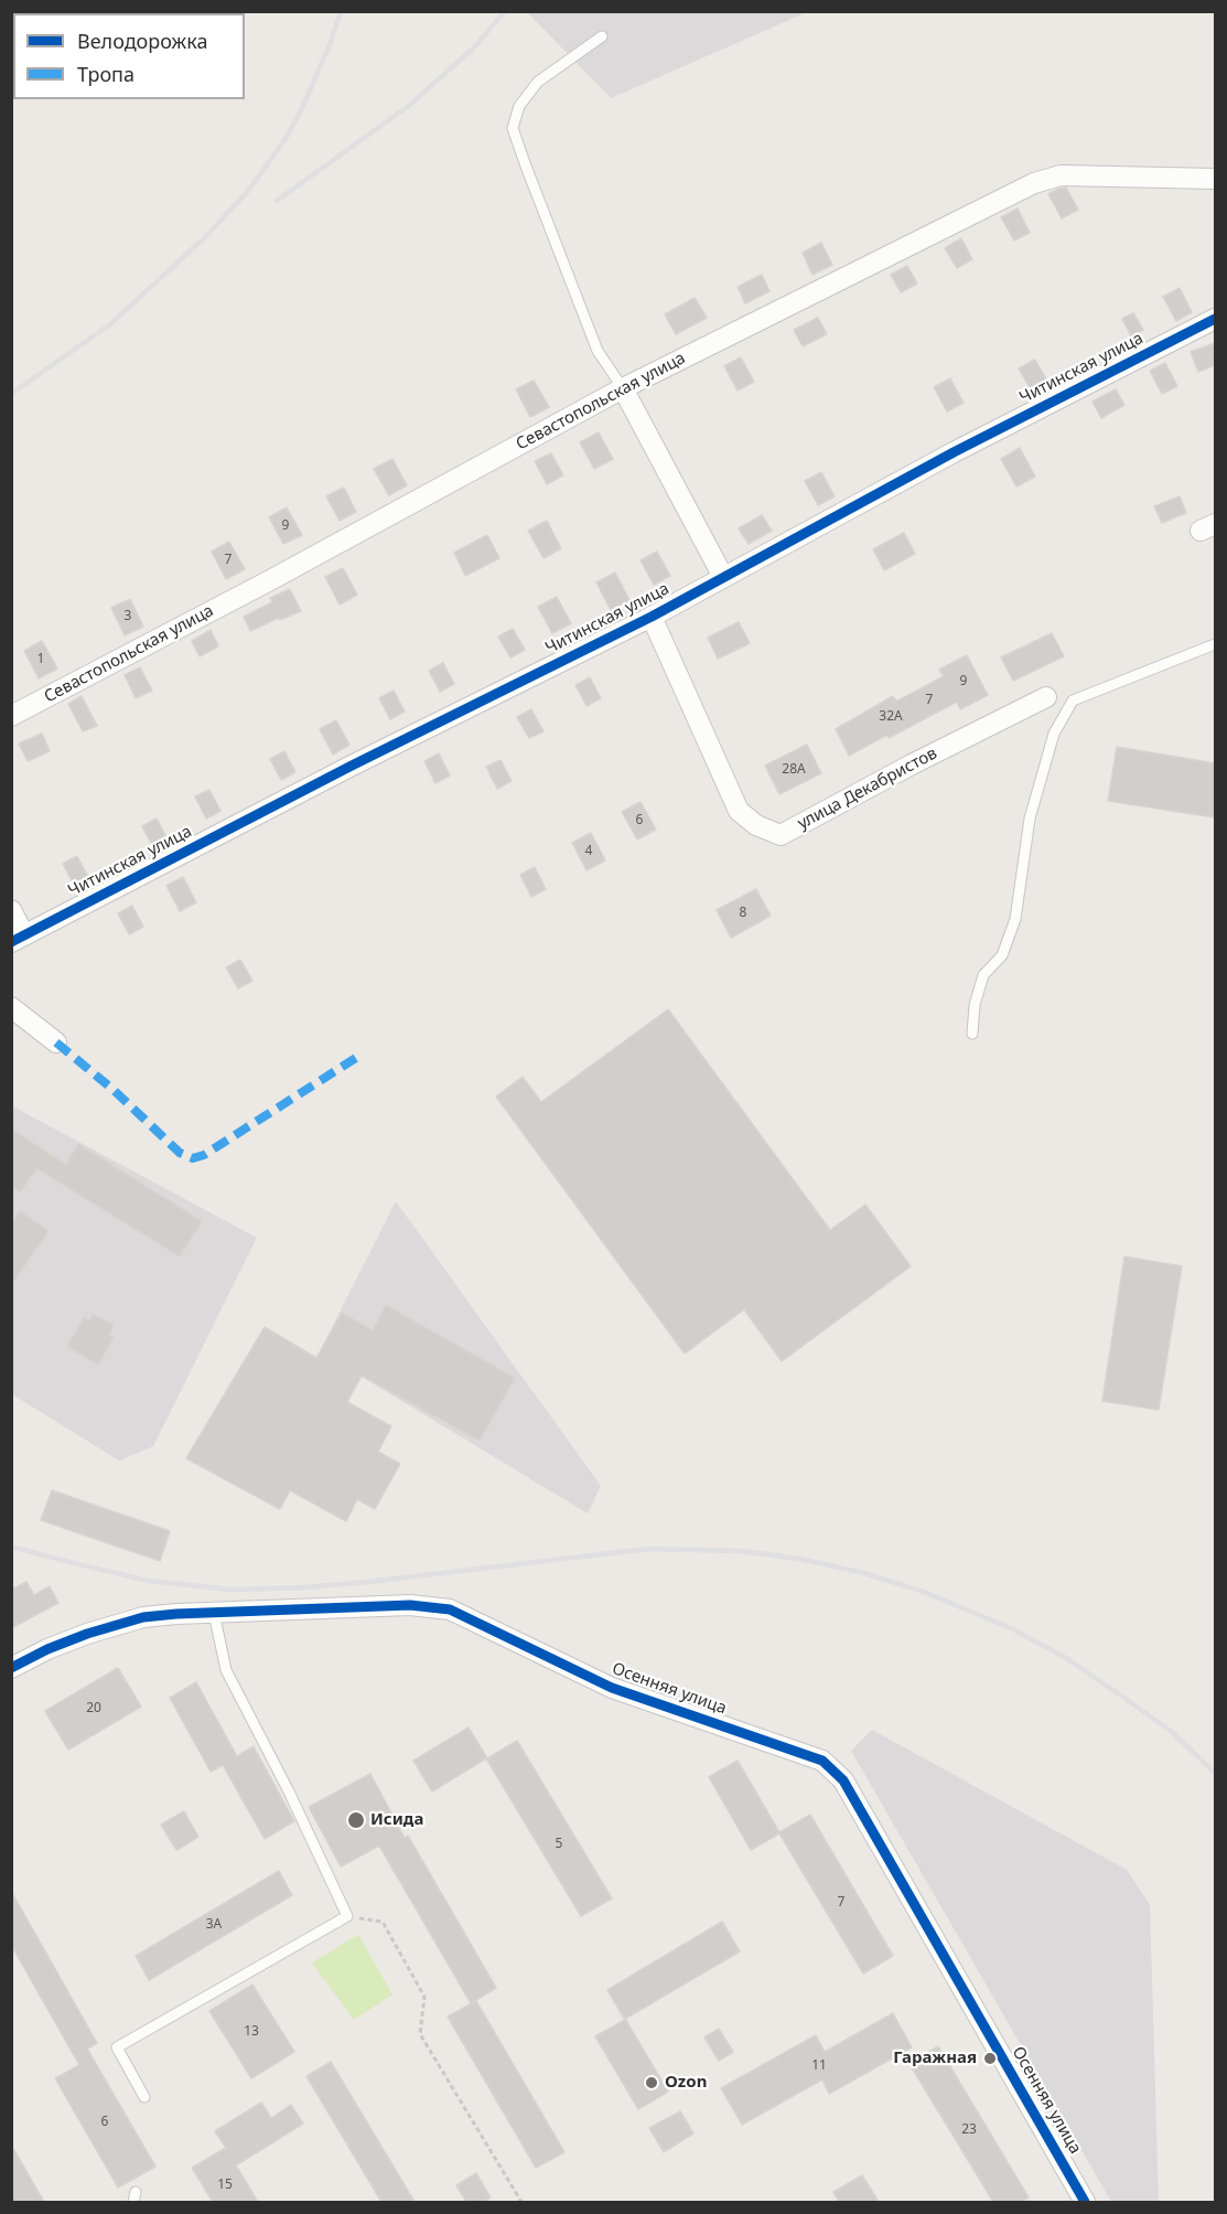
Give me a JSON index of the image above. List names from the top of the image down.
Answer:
{
  "streets": {
    "street": [
      "Читинская улица",
      "Севастопольская улица",
      "улица Декабристов",
      "Осенняя улица"
    ]
  },
  "crossings": [
    ["Читинская улица", "улица Декабристов"]
  ],
  "places": ["Исида", "Гаражная", "Ozon"],
  "house_numbers": [
    "9",
    "7",
    "3",
    "1",
    "9",
    "7",
    "32А",
    "28А",
    "6",
    "4",
    "8",
    "20",
    "5",
    "7",
    "3А",
    "13",
    "11",
    "6",
    "23",
    "15"
  ],
  "legend": ["Велодорожка", "Тропа"]
}
